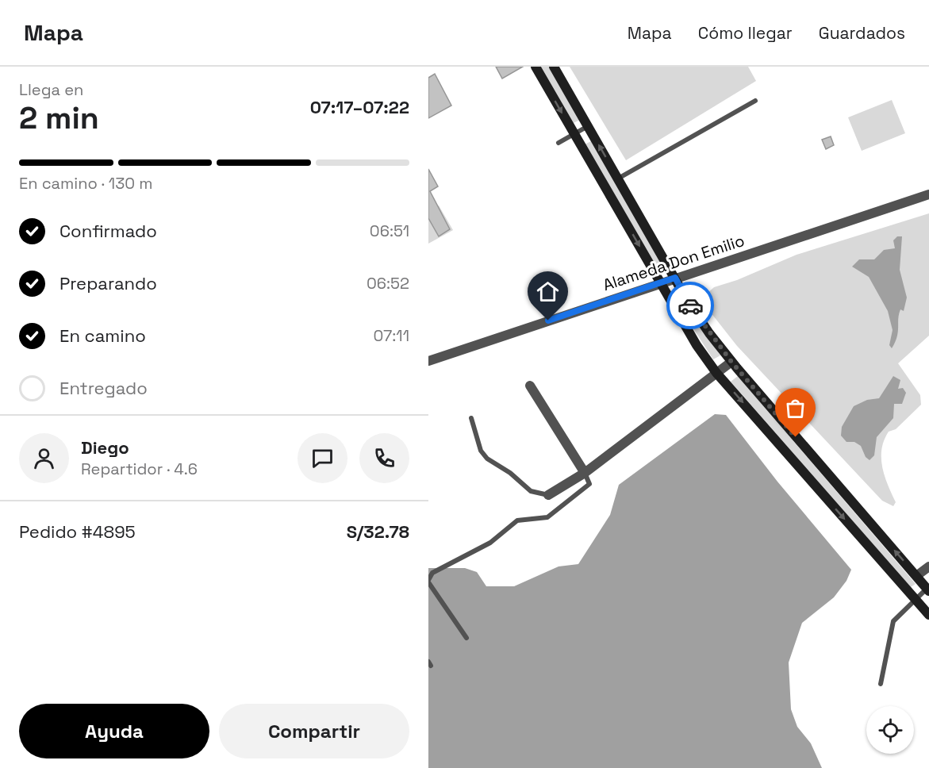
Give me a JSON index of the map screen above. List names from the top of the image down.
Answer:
{
  "streets": {
    "street": ["Alameda Don Emilio"]
  },
  "page": {
    "header": "Mapa",
    "nav": ["Mapa", "Cómo llegar", "Guardados"],
    "heading": ["2 min", "Llega en", "07:17–07:22"],
    "panel": [
      "Diego",
      "Repartidor · 4.6",
      "Pedido #4895",
      "S/32.78"
    ],
    "bar": "En camino · 130 m",
    "list": [
      ["Confirmado", "06:51"],
      ["Preparando", "06:52"],
      ["En camino", "07:11"],
      "Entregado"
    ],
    "buttons": ["Ayuda", "Compartir"]
  }
}
